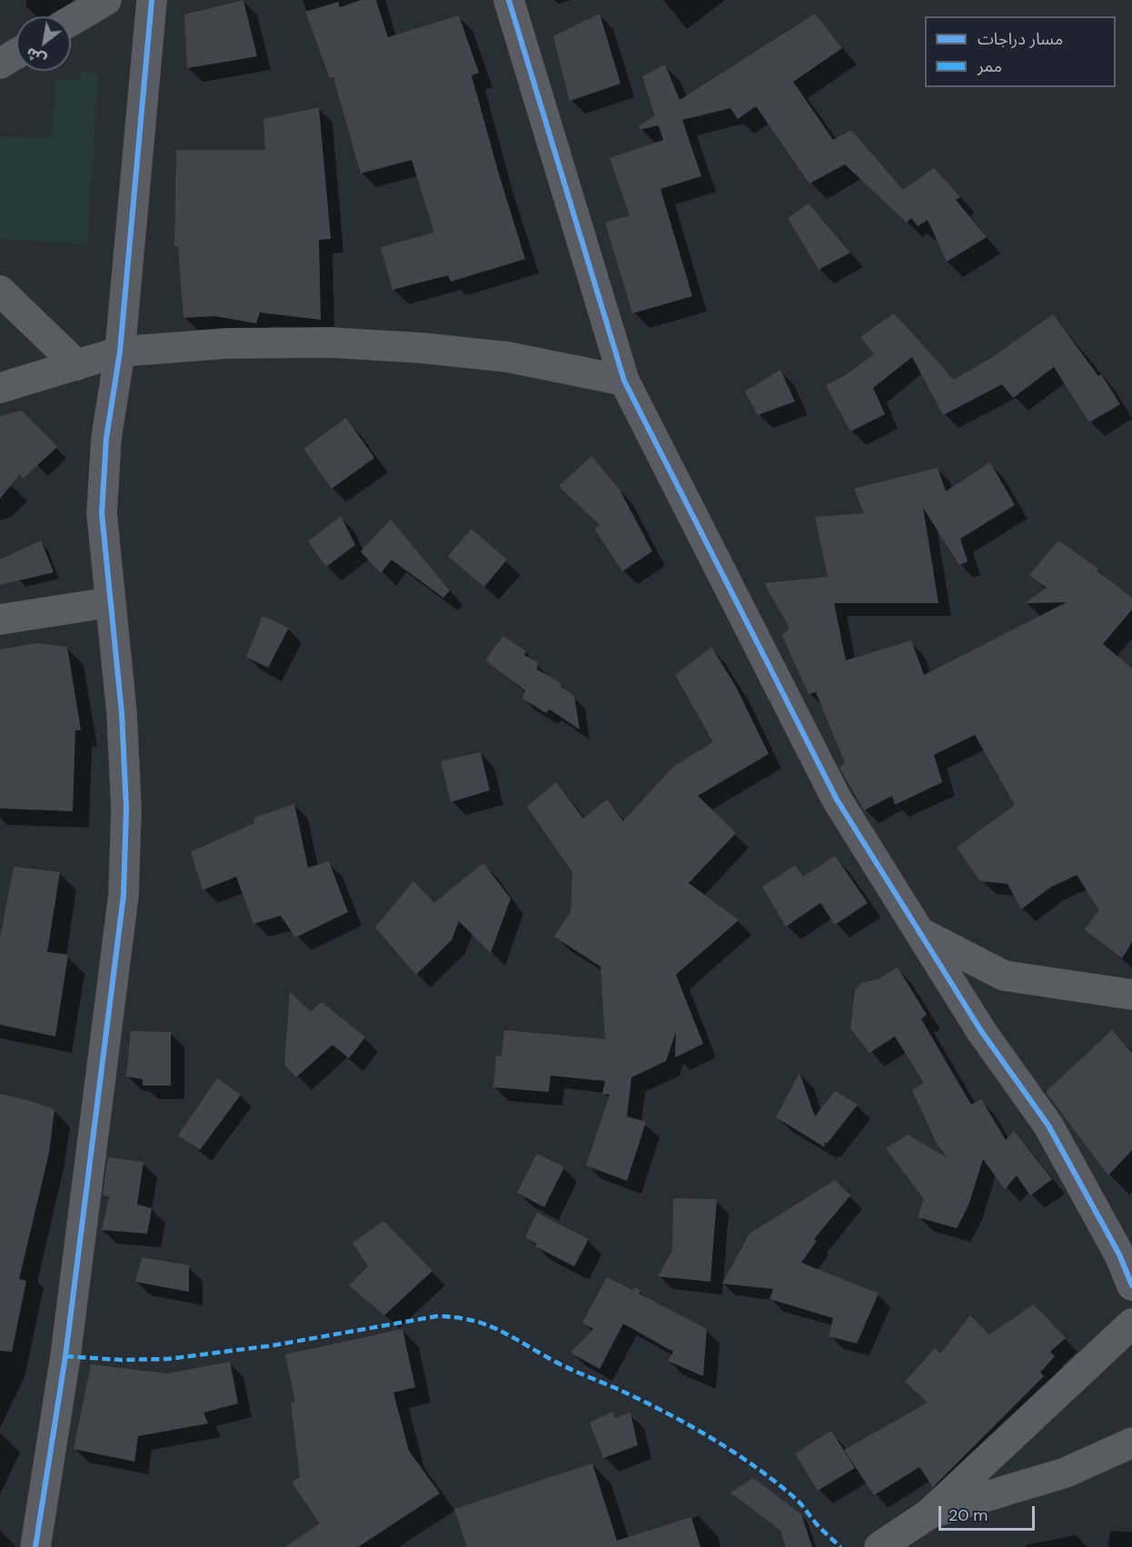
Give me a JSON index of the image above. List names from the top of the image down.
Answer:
{
  "legend": ["مسار دراجات", "ممر"],
  "scale_bar": "20 m",
  "north": "bottom left"
}
